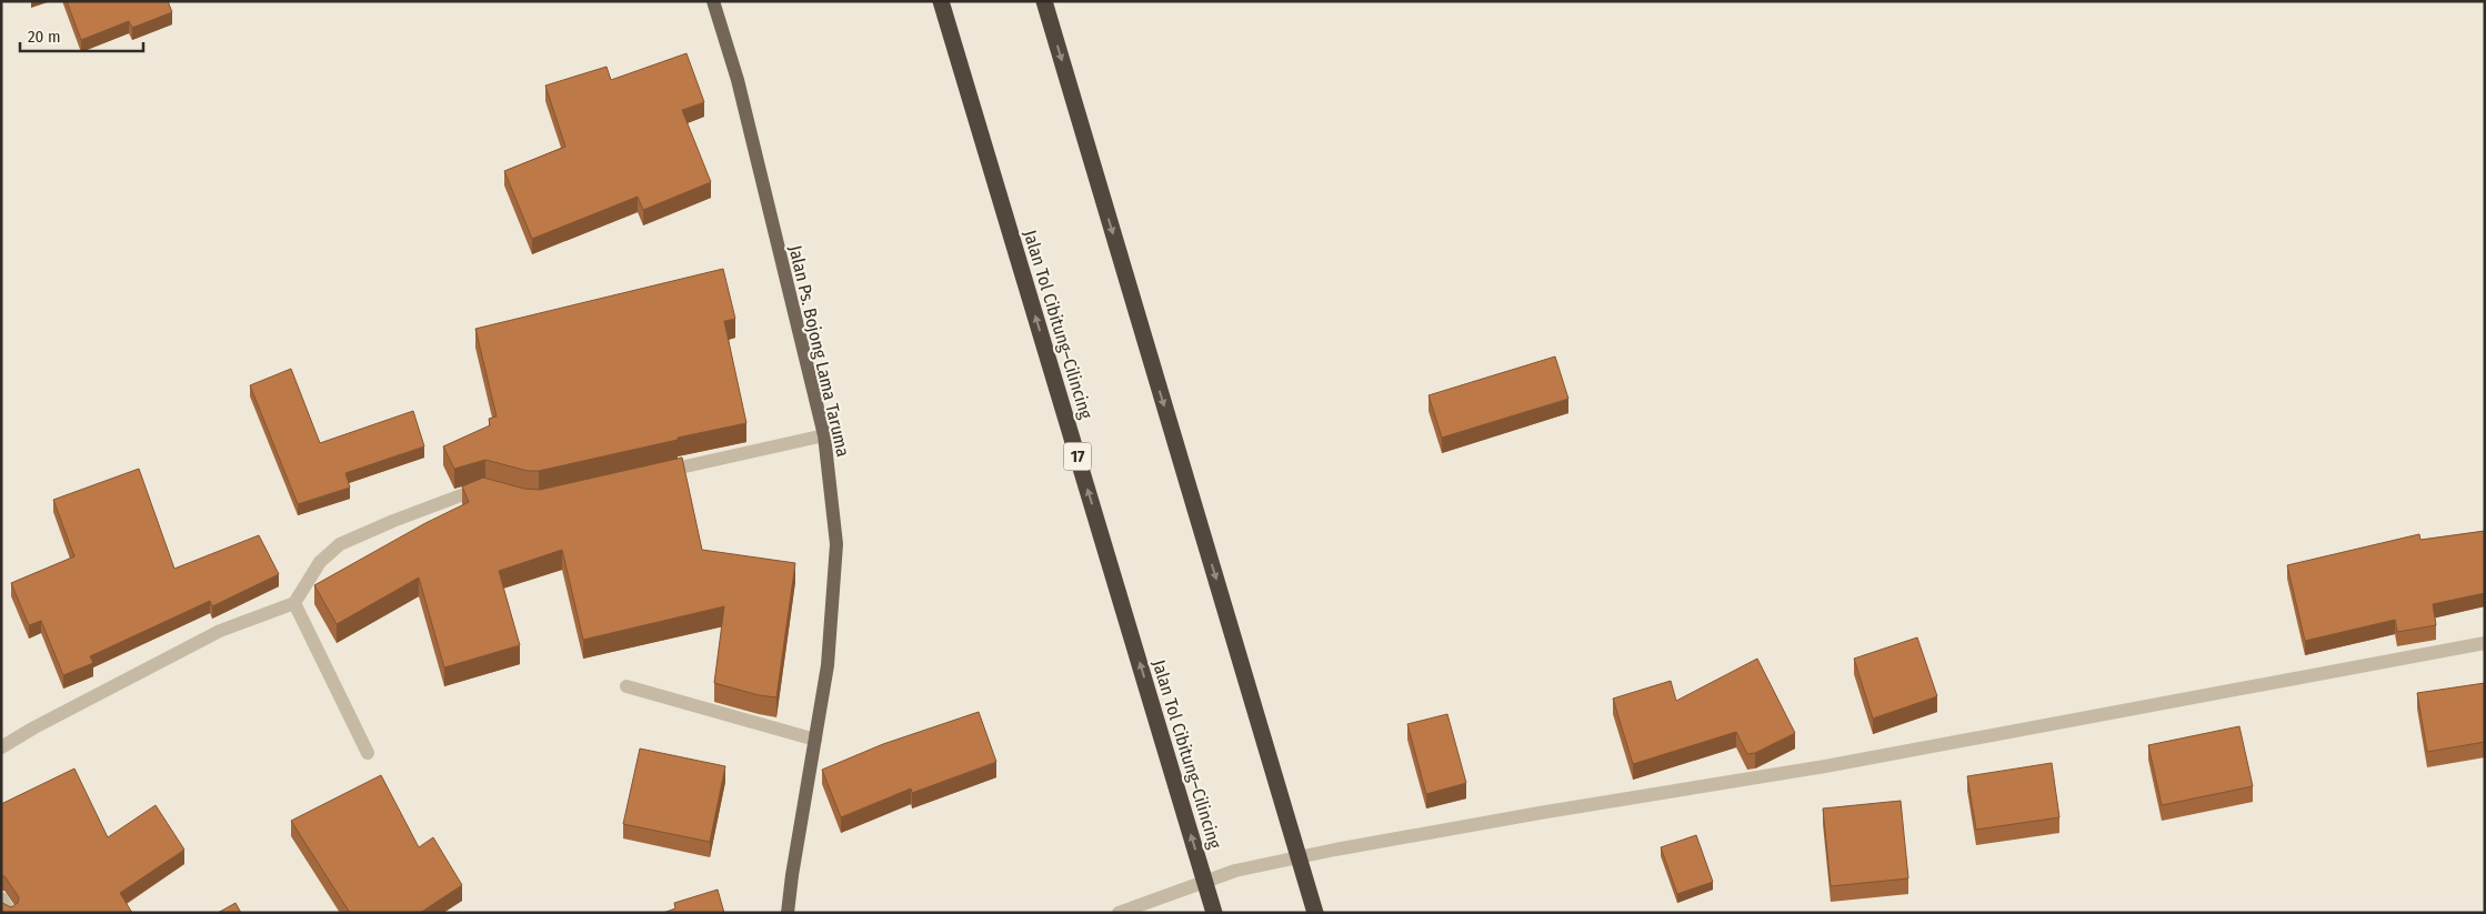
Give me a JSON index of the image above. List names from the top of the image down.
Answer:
{
  "streets": {
    "highway": ["Jalan Tol Cibitung–Cilincing", "17"],
    "main road": ["Jalan Ps. Bojong Lama Taruma"]
  },
  "scale_bar": "20 m"
}
